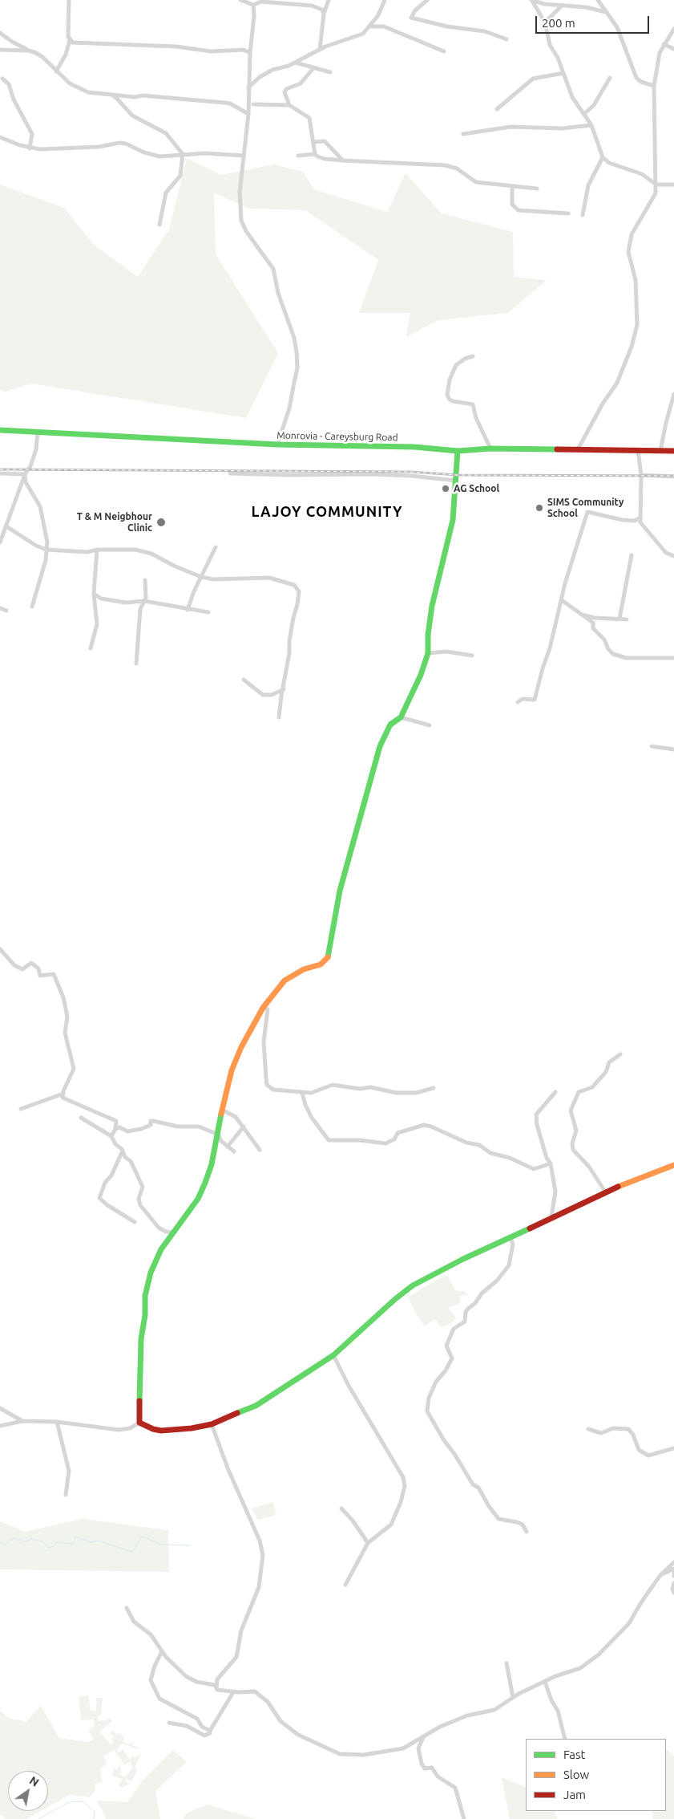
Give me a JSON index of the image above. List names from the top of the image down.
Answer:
{
  "streets": {
    "main road": ["Monrovia - Careysburg Road"]
  },
  "districts": ["LAJOY COMMUNITY"],
  "places": ["AG School", "SIMS Community School", "T & M Neigbhour Clinic"],
  "legend": ["Fast", "Slow", "Jam"],
  "scale_bar": "200 m",
  "north": "top right"
}
